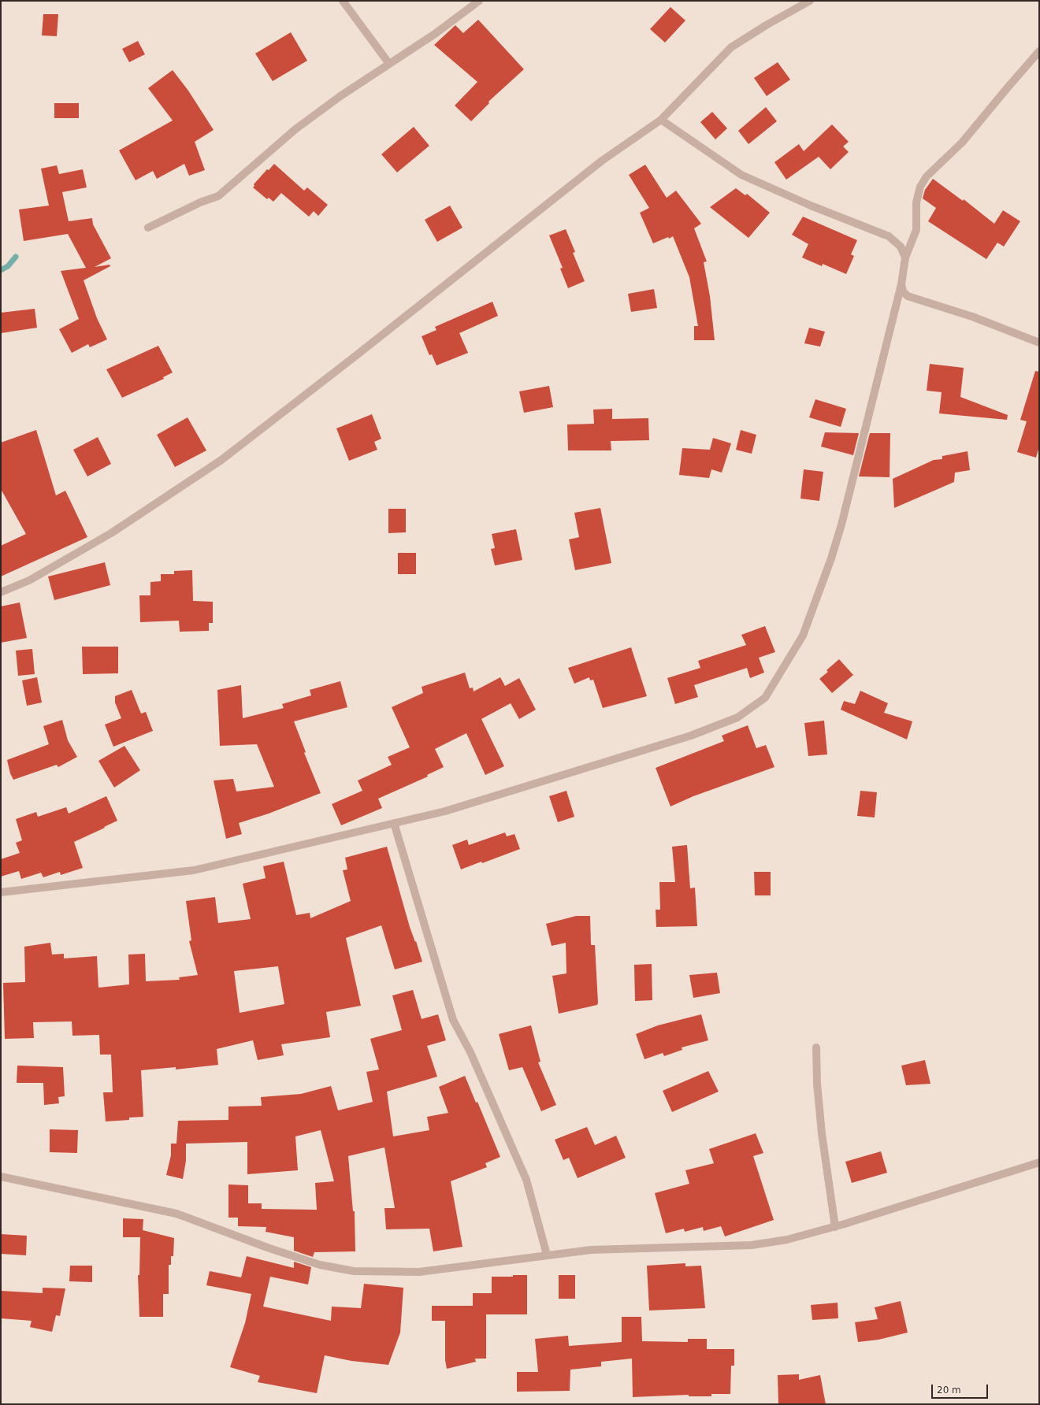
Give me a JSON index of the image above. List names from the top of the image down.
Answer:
{
  "scale_bar": "20 m"
}
